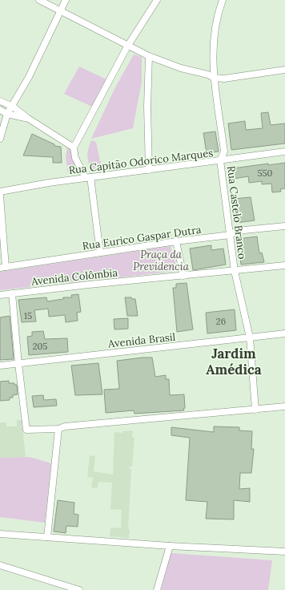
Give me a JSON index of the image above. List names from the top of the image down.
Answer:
{
  "streets": {
    "street": [
      "Rua Capitão Odorico Marques",
      "Rua Castelo Branco",
      "Rua Eurico Gaspar Dutra",
      "Avenida Colômbia",
      "Avenida Brasil"
    ]
  },
  "crossings": [
    ["Rua Capitão Odorico Marques", "Rua Castelo Branco"],
    ["Rua Castelo Branco", "Rua Eurico Gaspar Dutra"],
    ["Rua Castelo Branco", "Avenida Colômbia"],
    ["Rua Castelo Branco", "Avenida Brasil"]
  ],
  "districts": ["Jardim Amédica"],
  "parks": ["Praça da Previdencia"],
  "house_numbers": [
    "550",
    "15",
    "26",
    "205"
  ]
}
